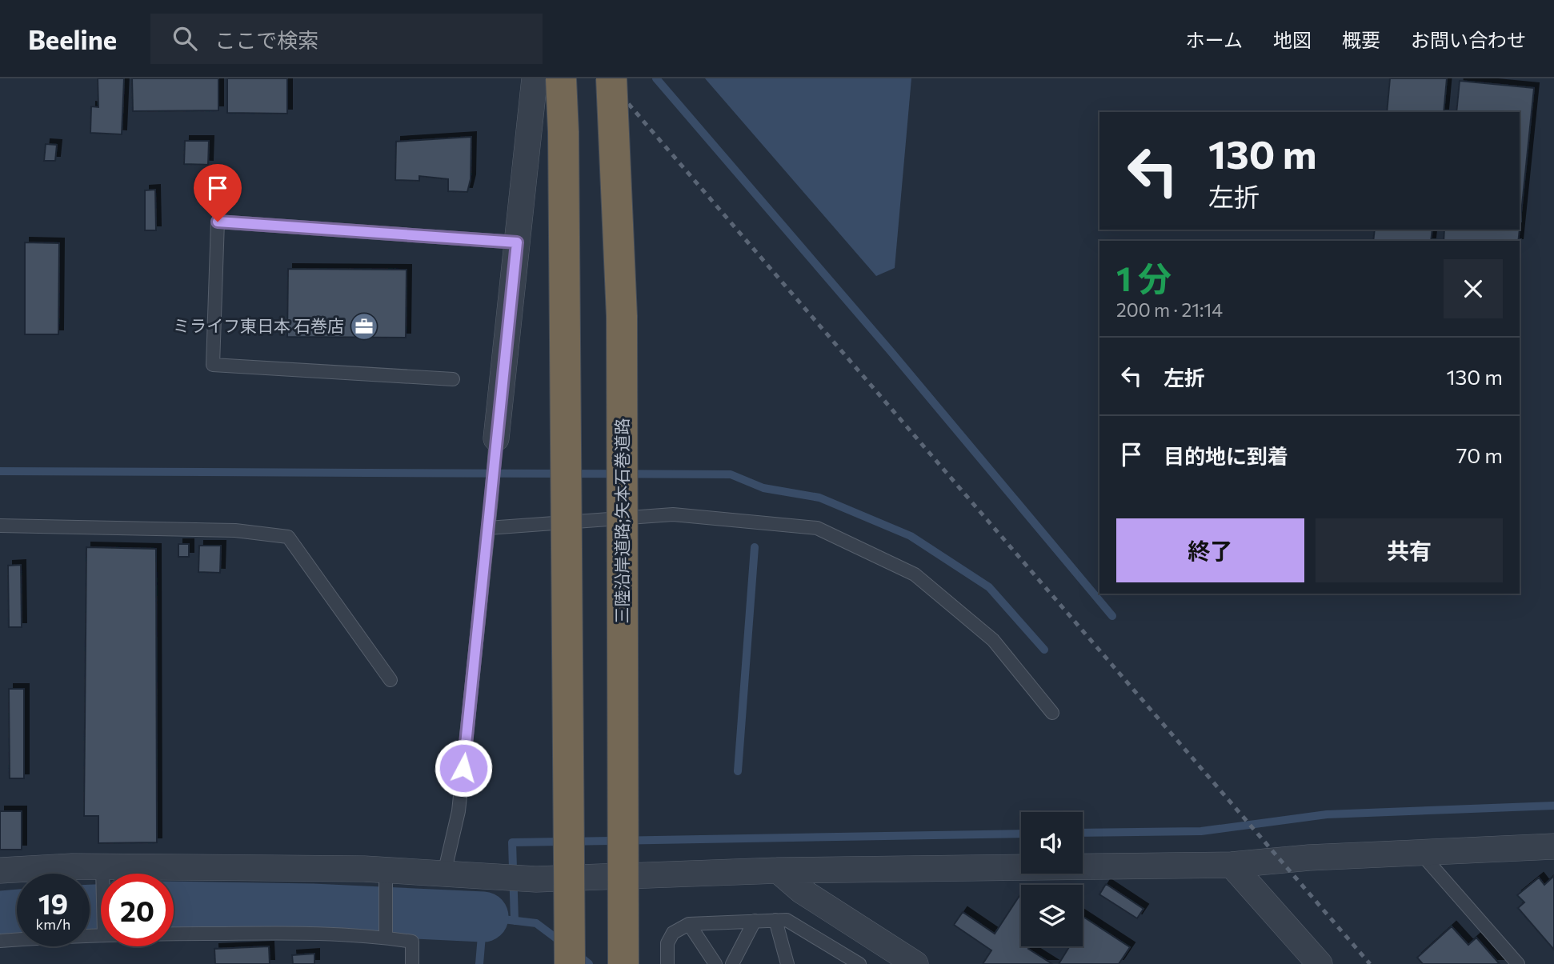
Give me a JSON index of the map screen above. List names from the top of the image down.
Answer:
{
  "streets": {
    "highway": ["三陸沿岸道路;矢本石巻道路"]
  },
  "places": {
    "office": ["ミライフ東日本 石巻店"]
  },
  "page": {
    "header": "Beeline",
    "search": "ここで検索",
    "nav": [
      "ホーム",
      "地図",
      "概要",
      "お問い合わせ"
    ],
    "turn": ["130 m", "左折"],
    "heading": ["1 分", "200 m · 21:14"],
    "list": [
      {
        "name": "左折",
        "value": "130 m"
      },
      {
        "name": "目的地に到着",
        "value": "70 m"
      }
    ],
    "buttons": ["終了", "共有"],
    "speed": "19 km/h",
    "limit": "20"
  }
}
